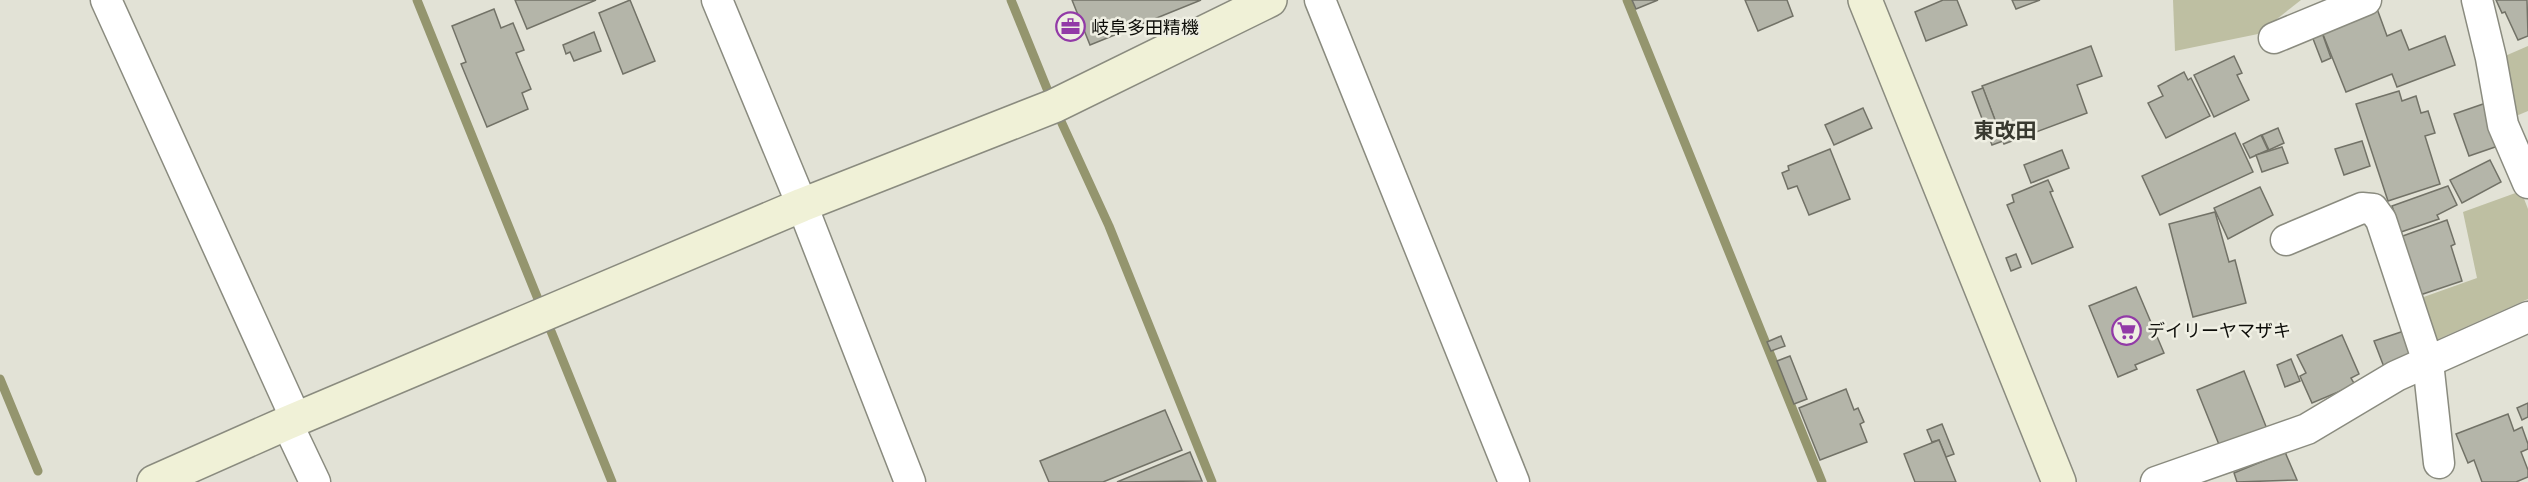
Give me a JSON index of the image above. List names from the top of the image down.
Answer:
{
  "districts": ["東改田"],
  "places": {
    "office": ["岐阜多田精機"],
    "supermarket": ["デイリーヤマザキ"]
  }
}
